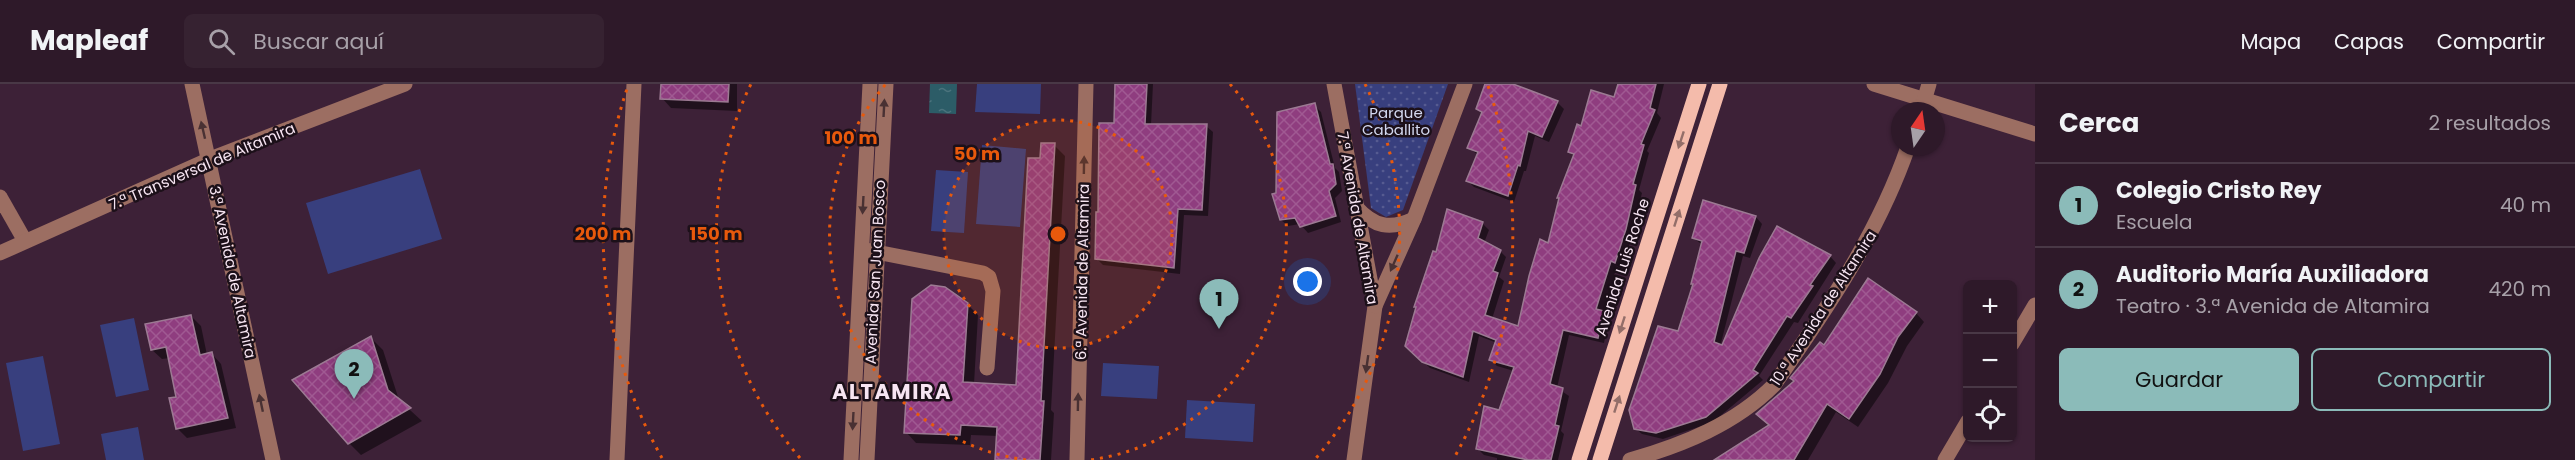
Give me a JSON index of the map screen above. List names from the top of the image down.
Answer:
{
  "streets": {
    "main road": ["Avenida Luis Roche"],
    "street": [
      "7.ª Transversal de Altamira",
      "7.ª Avenida de Altamira",
      "3.ª Avenida de Altamira",
      "Avenida San Juan Bosco",
      "6.ª Avenida de Altamira",
      "10.ª Avenida de Altamira"
    ]
  },
  "crossings": [
    ["7.ª Transversal de Altamira", "3.ª Avenida de Altamira"]
  ],
  "one_way": ["7.ª Avenida de Altamira", "3.ª Avenida de Altamira", "6.ª Avenida de Altamira"],
  "districts": ["ALTAMIRA"],
  "parks": ["Parque Caballito"],
  "north": "top",
  "page": {
    "header": "Mapleaf",
    "search": "Buscar aquí",
    "nav": ["Mapa", "Capas", "Compartir"],
    "heading": ["Cerca", "2 resultados"],
    "list": [
      {
        "mark": "1",
        "name": "Colegio Cristo Rey",
        "note": "Escuela",
        "value": "40 m"
      },
      {
        "mark": "2",
        "name": "Auditorio María Auxiliadora",
        "note": "Teatro · 3.ª Avenida de Altamira",
        "value": "420 m"
      }
    ],
    "pins": ["1", "2"],
    "map_buttons": ["+", "−"],
    "buttons": ["Guardar", "Compartir"]
  },
  "rings": [
    "100 m",
    "50 m",
    "150 m",
    "200 m"
  ]
}
